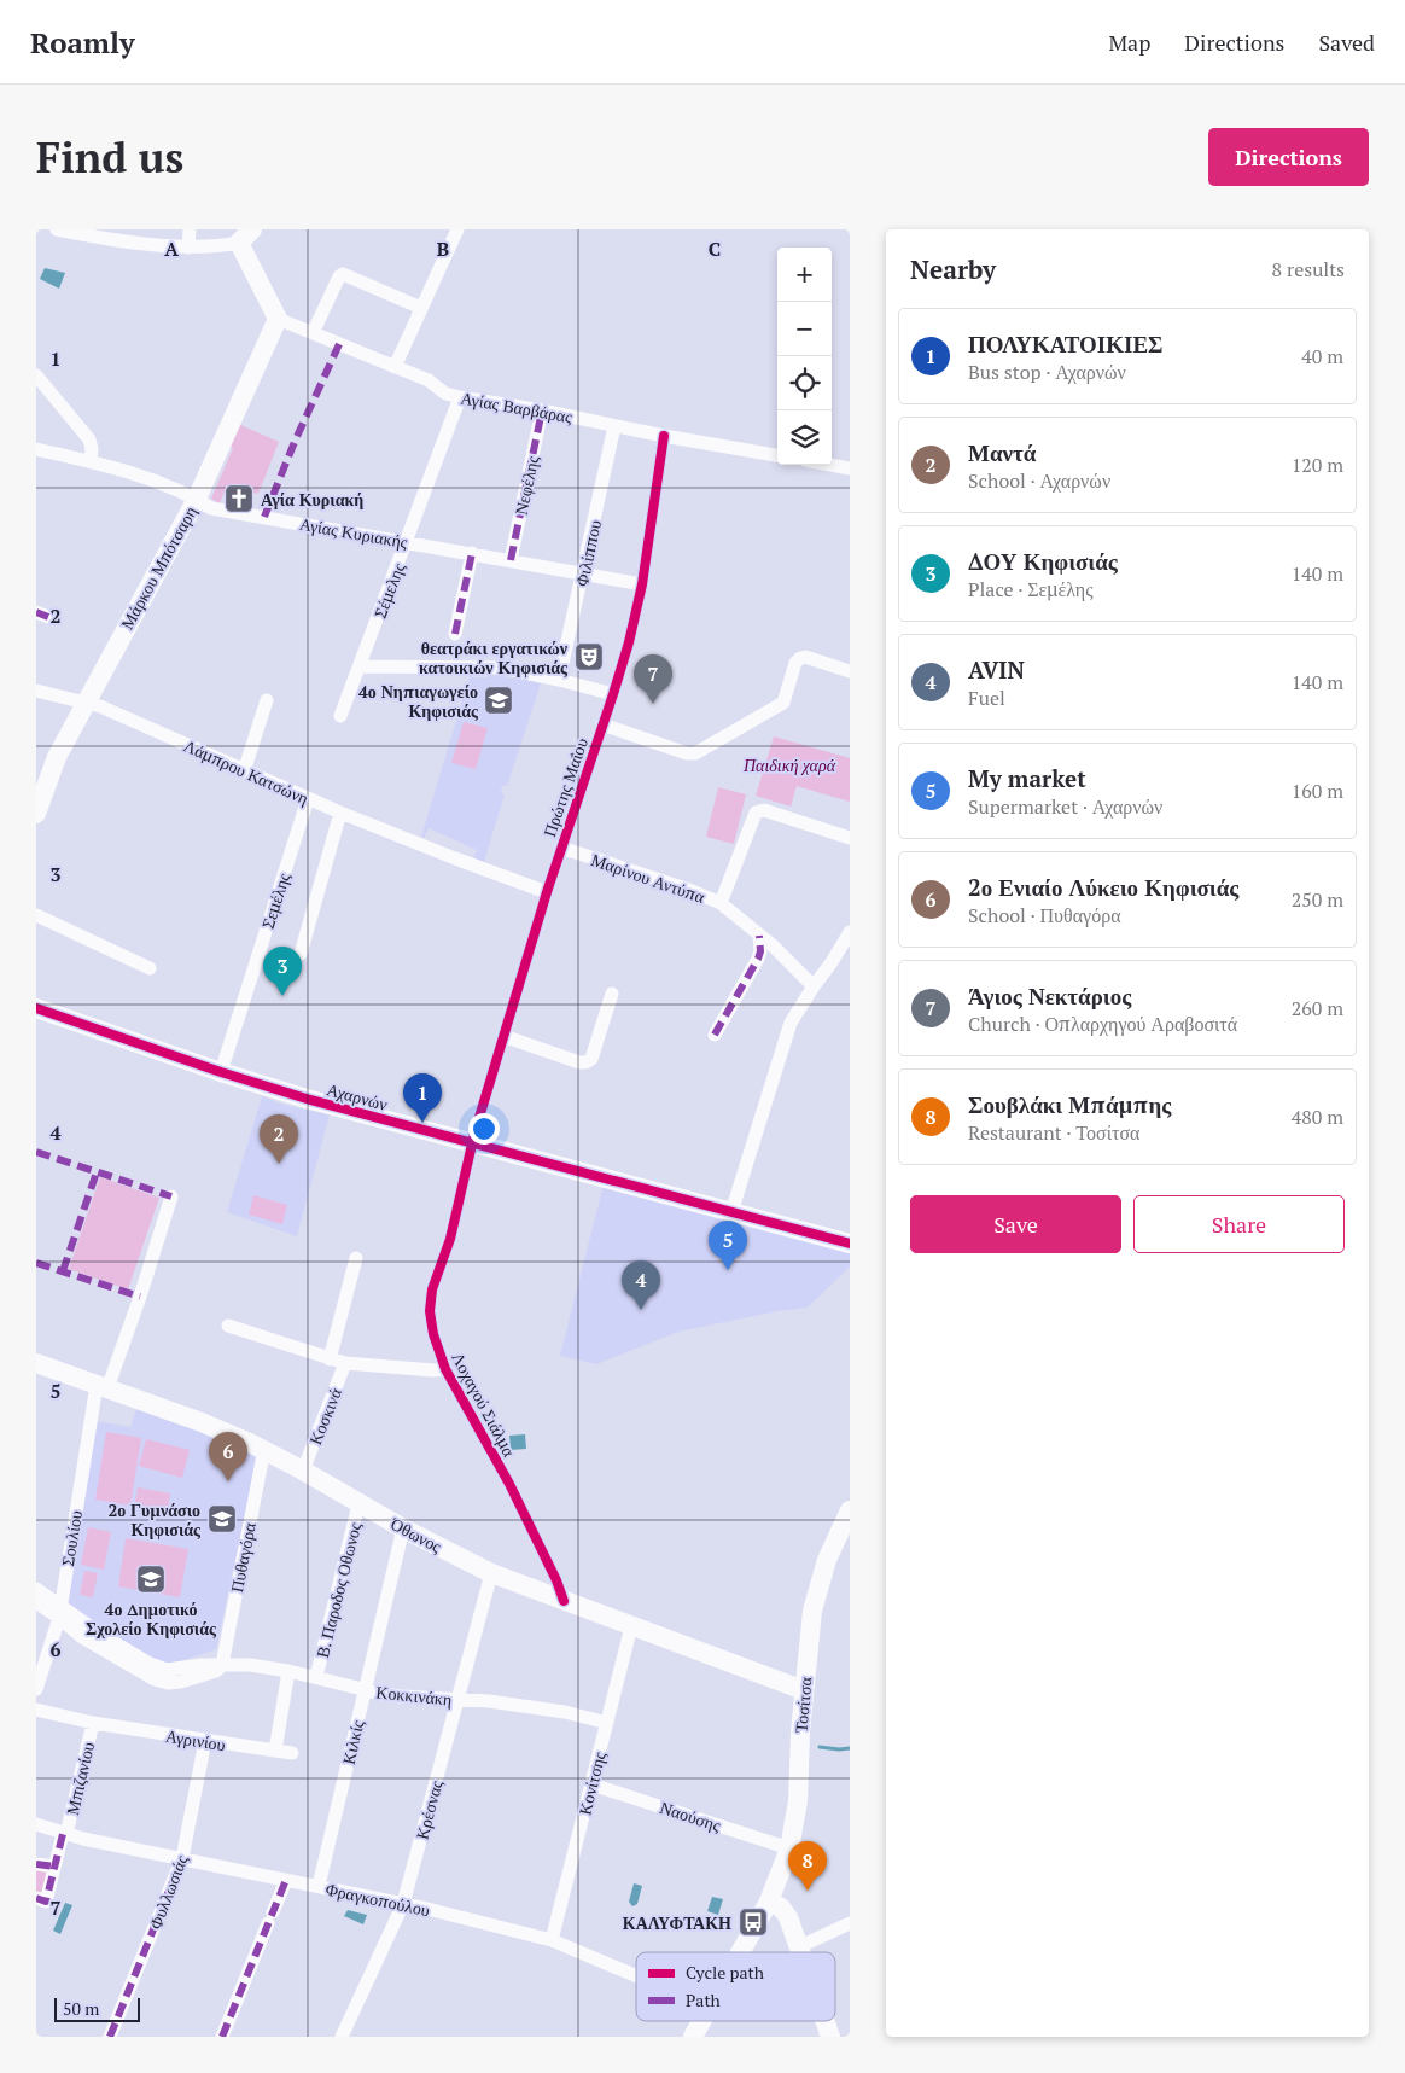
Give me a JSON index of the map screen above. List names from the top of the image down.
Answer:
{
  "streets": {
    "street": [
      "Αγίας Βαρβάρας",
      "Νεφέλης",
      "Αγίας Κυριακής",
      "Φιλίππου",
      "Μάρκου Μπότσαρη",
      "Σέμελης",
      "Λάμπρου Κατσώνη",
      "Πρώτης Μαΐου",
      "Μαρίνου Αντύπα",
      "Σεμέλης",
      "Αχαρνών",
      "Λοχαγού Σιάλμα",
      "Κοσκινά",
      "Όθωνος",
      "Σουλίου",
      "Πυθαγόρα",
      "Β. Παροδος Οθωνος",
      "Κοκκινάκη",
      "Τοσίτσα",
      "Αγρινίου",
      "Κιλκίς",
      "Μπιζανίου",
      "Κονίτσης",
      "Κρέσνας",
      "Ναούσης",
      "Φυλλωσιάς",
      "Φραγκοπούλου"
    ]
  },
  "crossings": [
    ["Αγίας Βαρβάρας", "Νεφέλης"],
    ["Αγίας Βαρβάρας", "Φιλίππου"],
    ["Αγίας Βαρβάρας", "Μάρκου Μπότσαρη"],
    ["Αγίας Βαρβάρας", "Σέμελης"],
    ["Αγίας Βαρβάρας", "Πρώτης Μαΐου"],
    ["Νεφέλης", "Αγίας Κυριακής"],
    ["Αγίας Κυριακής", "Φιλίππου"],
    ["Αγίας Κυριακής", "Μάρκου Μπότσαρη"],
    ["Αγίας Κυριακής", "Σέμελης"],
    ["Αγίας Κυριακής", "Πρώτης Μαΐου"],
    ["Μάρκου Μπότσαρη", "Λάμπρου Κατσώνη"],
    ["Λάμπρου Κατσώνη", "Πρώτης Μαΐου"],
    ["Λάμπρου Κατσώνη", "Σεμέλης"],
    ["Πρώτης Μαΐου", "Μαρίνου Αντύπα"],
    ["Πρώτης Μαΐου", "Αχαρνών"],
    ["Πρώτης Μαΐου", "Λοχαγού Σιάλμα"],
    ["Σεμέλης", "Αχαρνών"],
    ["Αχαρνών", "Λοχαγού Σιάλμα"],
    ["Λοχαγού Σιάλμα", "Όθωνος"],
    ["Κοσκινά", "Όθωνος"],
    ["Όθωνος", "Σουλίου"],
    ["Όθωνος", "Πυθαγόρα"],
    ["Όθωνος", "Β. Παροδος Οθωνος"],
    ["Όθωνος", "Τοσίτσα"],
    ["Όθωνος", "Κιλκίς"],
    ["Όθωνος", "Κονίτσης"],
    ["Όθωνος", "Κρέσνας"],
    ["Σουλίου", "Κοκκινάκη"],
    ["Πυθαγόρα", "Κοκκινάκη"],
    ["Β. Παροδος Οθωνος", "Κοκκινάκη"],
    ["Κοκκινάκη", "Κιλκίς"],
    ["Κοκκινάκη", "Κονίτσης"],
    ["Κοκκινάκη", "Κρέσνας"],
    ["Τοσίτσα", "Ναούσης"],
    ["Αγρινίου", "Μπιζανίου"],
    ["Αγρινίου", "Φυλλωσιάς"],
    ["Κιλκίς", "Φραγκοπούλου"],
    ["Μπιζανίου", "Φραγκοπούλου"],
    ["Κονίτσης", "Ναούσης"],
    ["Κονίτσης", "Φραγκοπούλου"],
    ["Κρέσνας", "Φραγκοπούλου"],
    ["Φυλλωσιάς", "Φραγκοπούλου"]
  ],
  "parks": ["Παιδική χαρά"],
  "places": {
    "church": ["Αγία Κυριακή"],
    "theatre": ["θεατράκι εργατικών κατοικιών Κηφισιάς"],
    "school or university": ["4ο Νηπιαγωγείο Κηφισιάς", "2ο Γυμνάσιο Κηφισιάς", "4ο Δημοτικό Σχολείο Κηφισιάς"],
    "bus stop": ["ΚΑΛΥΦΤΑΚΗ"]
  },
  "legend": ["Cycle path", "Path"],
  "scale_bar": "50 m",
  "page": {
    "header": "Roamly",
    "nav": ["Map", "Directions", "Saved"],
    "buttons": [
      "Directions",
      ["Save", "Share"]
    ],
    "title": "Find us",
    "heading": ["Nearby", "8 results"],
    "map_buttons": ["+", "−"],
    "list": [
      {
        "mark": "1",
        "name": "ΠΟΛΥΚΑΤΟΙΚΙΕΣ",
        "note": "Bus stop · Αχαρνών",
        "value": "40 m"
      },
      {
        "mark": "2",
        "name": "Μαντά",
        "note": "School · Αχαρνών",
        "value": "120 m"
      },
      {
        "mark": "3",
        "name": "ΔΟΥ Κηφισιάς",
        "note": "Place · Σεμέλης",
        "value": "140 m"
      },
      {
        "mark": "4",
        "name": "AVIN",
        "note": "Fuel",
        "value": "140 m"
      },
      {
        "mark": "5",
        "name": "My market",
        "note": "Supermarket · Αχαρνών",
        "value": "160 m"
      },
      {
        "mark": "6",
        "name": "2ο Ενιαίο Λύκειο Κηφισιάς",
        "note": "School · Πυθαγόρα",
        "value": "250 m"
      },
      {
        "mark": "7",
        "name": "Άγιος Νεκτάριος",
        "note": "Church · Οπλαρχηγού Αραβοσιτά",
        "value": "260 m"
      },
      {
        "mark": "8",
        "name": "Σουβλάκι Μπάμπης",
        "note": "Restaurant · Τοσίτσα",
        "value": "480 m"
      }
    ],
    "pins": [
      "7",
      "3",
      "1",
      "2",
      "5",
      "4",
      "6",
      "8"
    ],
    "scale": "50 m"
  },
  "grid": {
    "columns": ["A", "B", "C"],
    "rows": [
      "1",
      "2",
      "3",
      "4",
      "5",
      "6",
      "7"
    ]
  }
}
